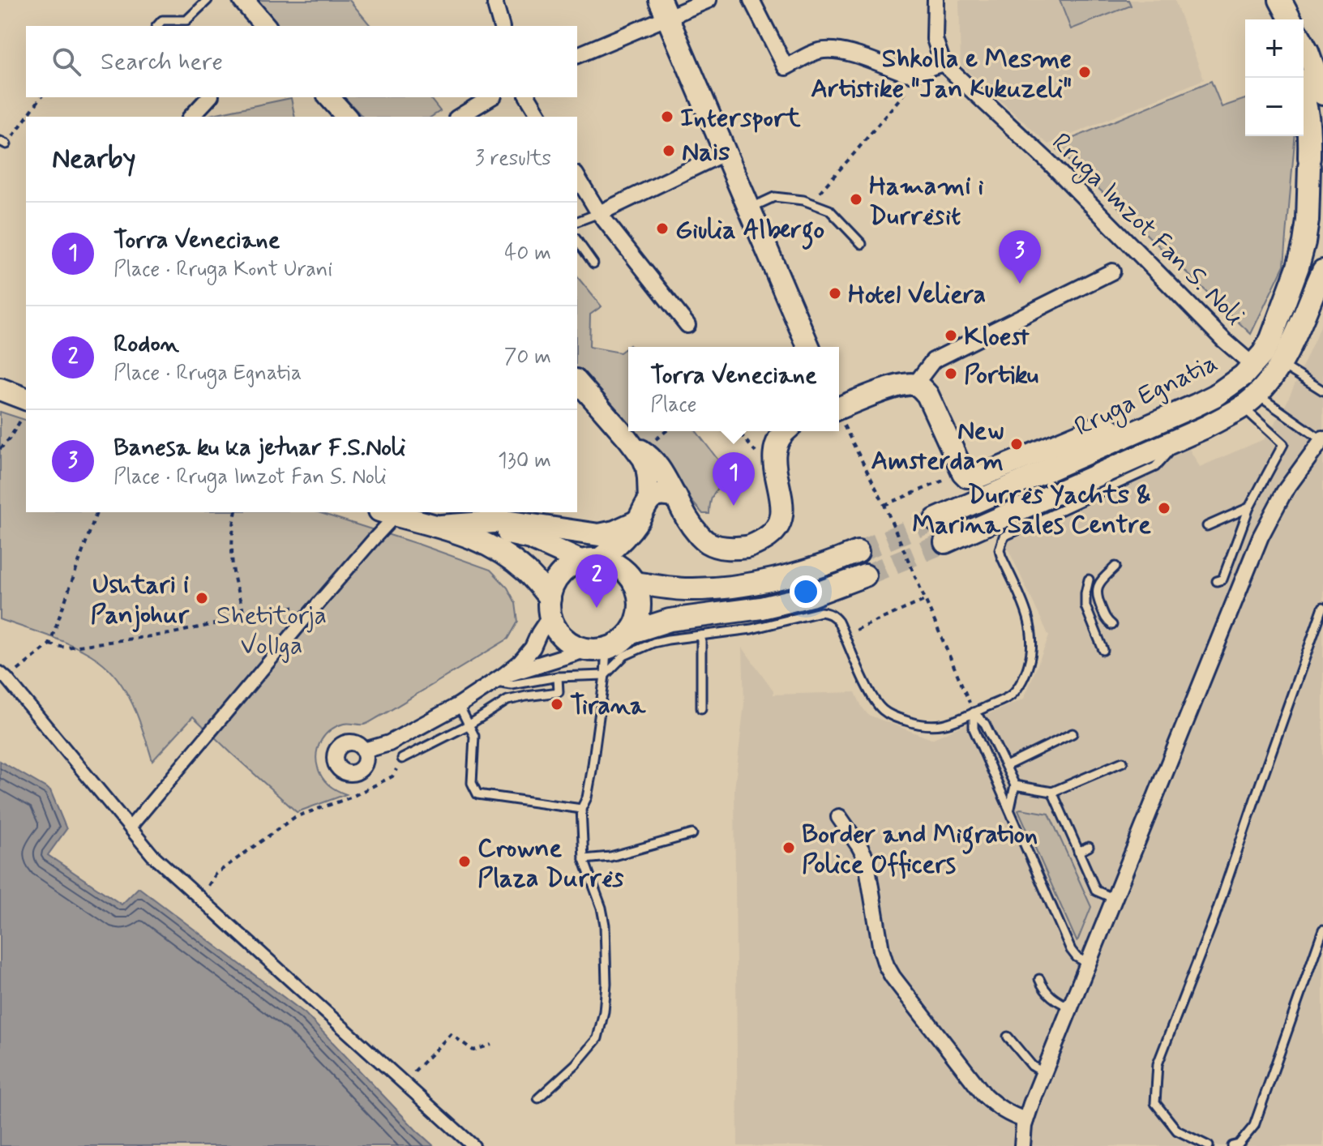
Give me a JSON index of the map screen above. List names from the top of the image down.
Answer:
{
  "streets": {
    "main road": ["Rruga Egnatia"],
    "street": ["Rruga Imzot Fan S. Noli"]
  },
  "crossings": [
    ["Rruga Imzot Fan S. Noli", "Rruga Egnatia"]
  ],
  "parks": ["Shetitorja Vollga"],
  "places": [
    "Shkolla e Mesme Artistike \"Jan Kukuzeli\"",
    "Intersport",
    "Nais",
    "Hamami i Durrësit",
    "Giulia Albergo",
    "Hotel Veliera",
    "Kloest",
    "Portiku",
    "New Amsterdam",
    "Durrës Yachts & Marina Sales Centre",
    "Ushtari i Panjohur",
    "Tirana",
    "Border and Migration Police Officers",
    "Crowne Plaza Durrës"
  ],
  "page": {
    "map_buttons": ["+", "−"],
    "search": "Search here",
    "heading": ["Nearby", "3 results"],
    "list": [
      {
        "mark": "1",
        "name": "Torra Veneciane",
        "note": "Place · Rruga Kont Urani",
        "value": "40 m"
      },
      {
        "mark": "2",
        "name": "Rodon",
        "note": "Place · Rruga Egnatia",
        "value": "70 m"
      },
      {
        "mark": "3",
        "name": "Banesa ku ka jetuar F.S.Noli",
        "note": "Place · Rruga Imzot Fan S. Noli",
        "value": "130 m"
      }
    ],
    "pins": ["3", "1", "2"],
    "popup": ["Torra Veneciane", "Place"]
  }
}
